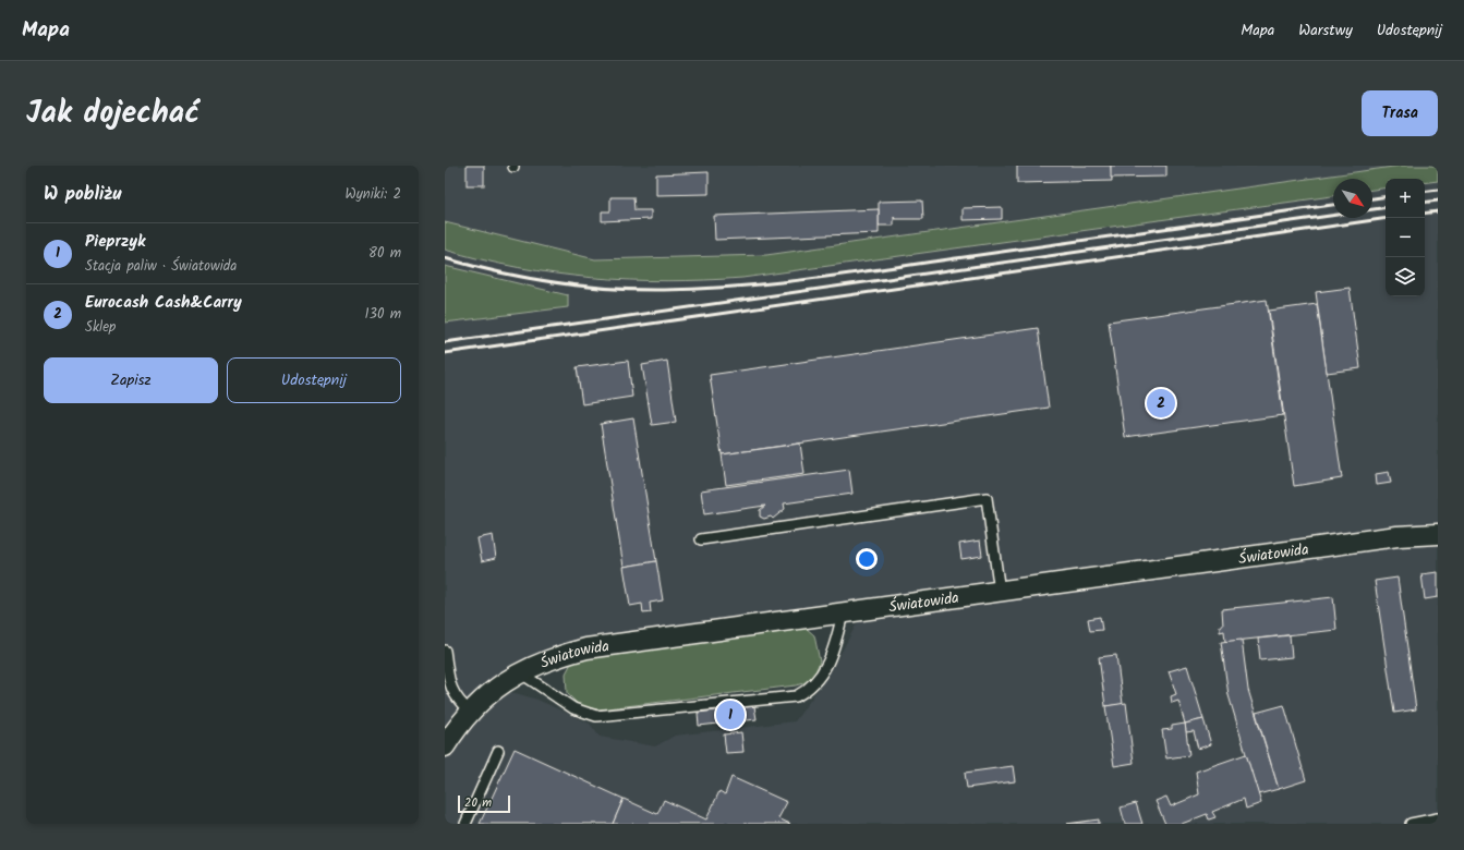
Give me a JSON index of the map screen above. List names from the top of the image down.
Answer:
{
  "streets": {
    "street": ["Światowida"]
  },
  "scale_bar": "20 m",
  "north": "bottom right",
  "page": {
    "header": "Mapa",
    "nav": ["Mapa", "Warstwy", "Udostępnij"],
    "title": "Jak dojechać",
    "buttons": [
      "Trasa",
      ["Zapisz", "Udostępnij"]
    ],
    "heading": ["W pobliżu", "Wyniki: 2"],
    "map_buttons": ["+", "−"],
    "list": [
      {
        "mark": "1",
        "name": "Pieprzyk",
        "note": "Stacja paliw · Światowida",
        "value": "80 m"
      },
      {
        "mark": "2",
        "name": "Eurocash Cash&Carry",
        "note": "Sklep",
        "value": "130 m"
      }
    ],
    "pins": ["2", "1"],
    "scale": "20 m"
  }
}
